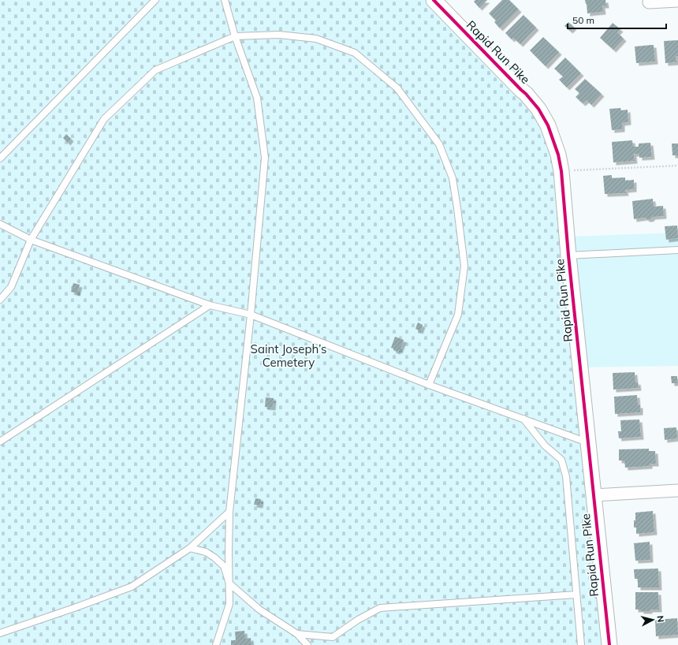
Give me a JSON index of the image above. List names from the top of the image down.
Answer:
{
  "streets": {
    "street": ["Rapid Run Pike"]
  },
  "parks": ["Saint Joseph’s Cemetery"],
  "scale_bar": "50 m",
  "north": "right"
}
